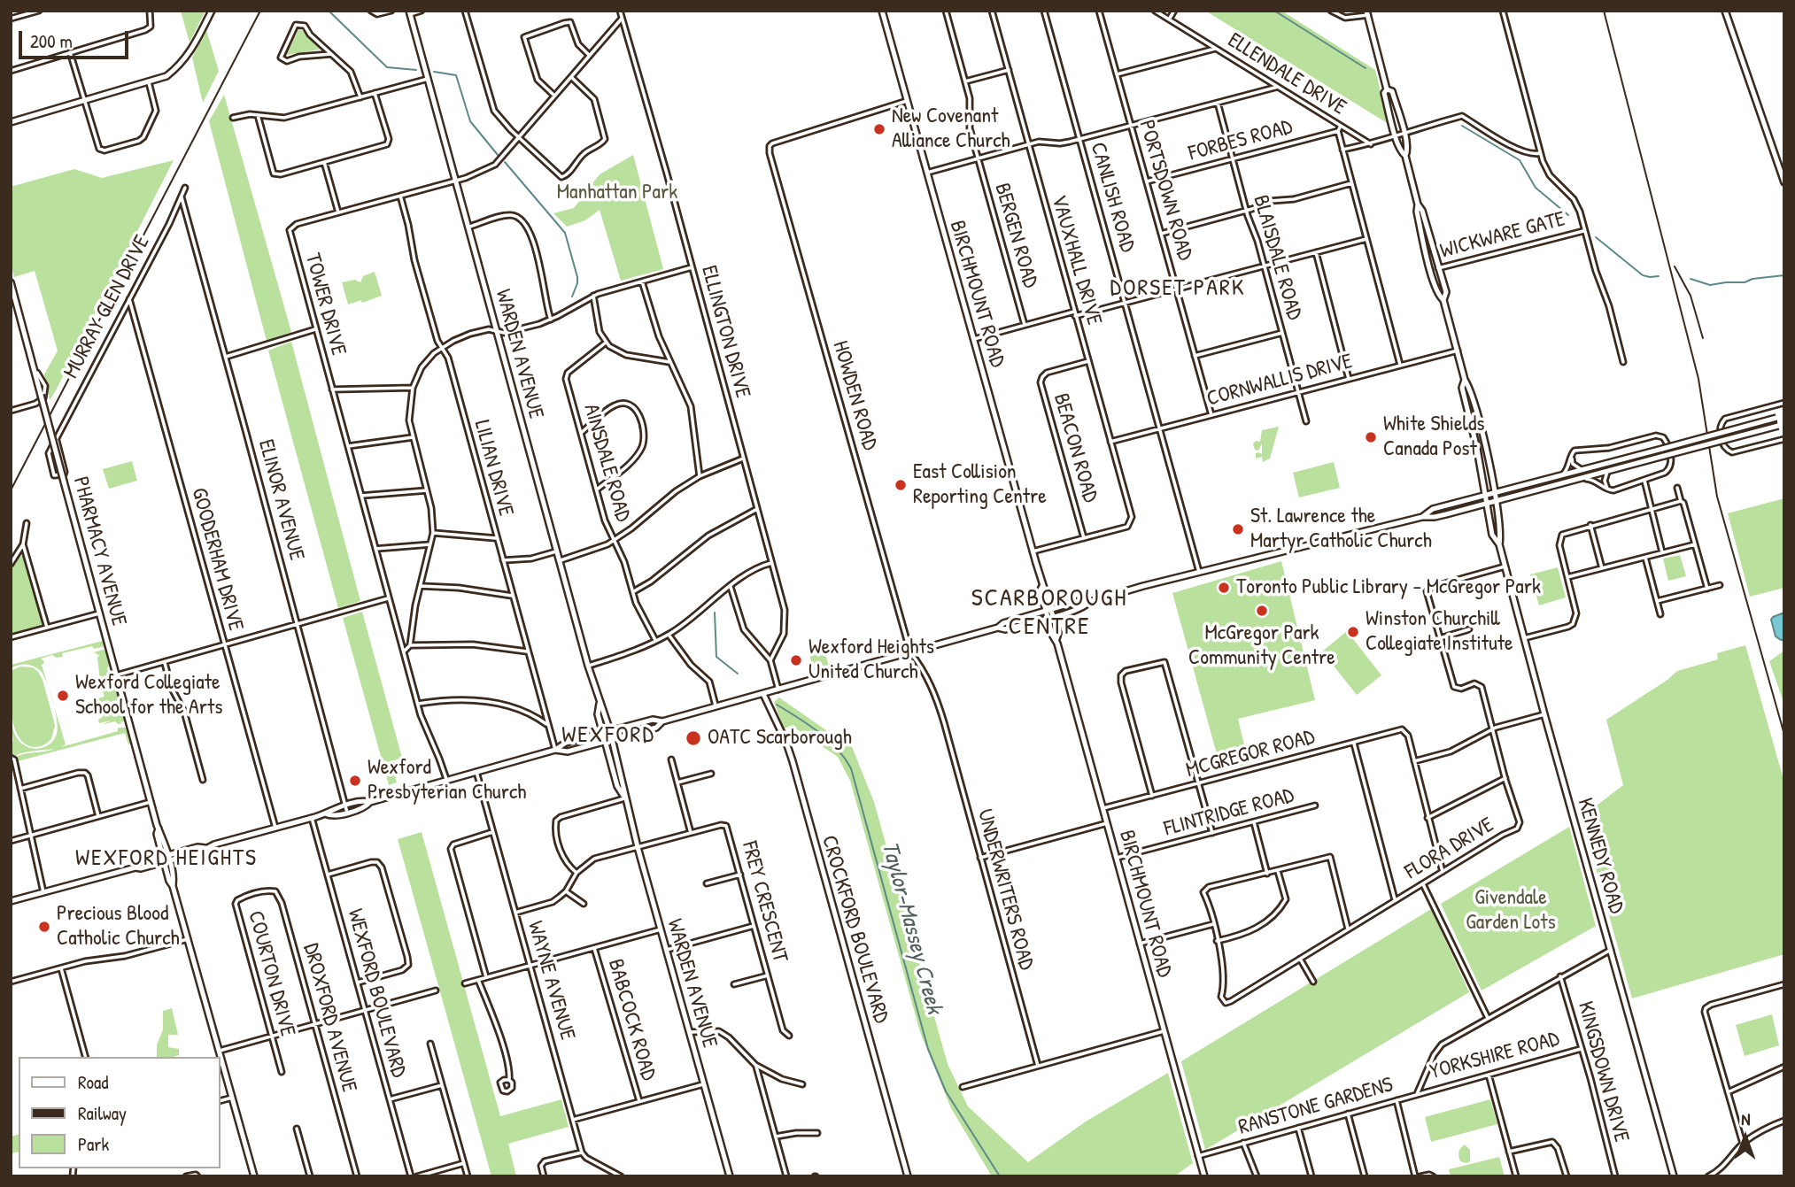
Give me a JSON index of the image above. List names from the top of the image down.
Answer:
{
  "streets": {
    "main road": [
      "WICKWARE GATE",
      "BIRCHMOUNT ROAD",
      "WARDEN AVENUE",
      "PHARMACY AVENUE",
      "KENNEDY ROAD",
      "CROCKFORD BOULEVARD"
    ],
    "street": [
      "ELLENDALE DRIVE",
      "FORBES ROAD",
      "PORTSDOWN ROAD",
      "CANLISH ROAD",
      "BERGEN ROAD",
      "BLAISDALE ROAD",
      "VAUXHALL DRIVE",
      "TOWER DRIVE",
      "MURRAY GLEN DRIVE",
      "ELLINGTON DRIVE",
      "CORNWALLIS DRIVE",
      "HOWDEN ROAD",
      "BEACON ROAD",
      "AINSDALE ROAD",
      "LILIAN DRIVE",
      "ELINOR AVENUE",
      "GOODERHAM DRIVE",
      "MCGREGOR ROAD",
      "FLINTRIDGE ROAD",
      "FLORA DRIVE",
      "UNDERWRITERS ROAD",
      "FREY CRESCENT",
      "COURTON DRIVE",
      "WAYNE AVENUE",
      "WEXFORD BOULEVARD",
      "DROXFORD AVENUE",
      "BABCOCK ROAD",
      "YORKSHIRE ROAD",
      "KINGSDOWN DRIVE",
      "RANSTONE GARDENS"
    ]
  },
  "crossings": [
    ["ELLENDALE DRIVE", "FORBES ROAD"],
    ["ELLENDALE DRIVE", "CORNWALLIS DRIVE"],
    ["FORBES ROAD", "PORTSDOWN ROAD"],
    ["FORBES ROAD", "BLAISDALE ROAD"],
    ["PORTSDOWN ROAD", "CORNWALLIS DRIVE"],
    ["CANLISH ROAD", "CORNWALLIS DRIVE"],
    ["WICKWARE GATE", "KENNEDY ROAD"],
    ["BLAISDALE ROAD", "CORNWALLIS DRIVE"],
    ["VAUXHALL DRIVE", "CORNWALLIS DRIVE"],
    ["VAUXHALL DRIVE", "BEACON ROAD"],
    ["BIRCHMOUNT ROAD", "HOWDEN ROAD"],
    ["BIRCHMOUNT ROAD", "MCGREGOR ROAD"],
    ["BIRCHMOUNT ROAD", "FLINTRIDGE ROAD"],
    ["BIRCHMOUNT ROAD", "RANSTONE GARDENS"],
    ["TOWER DRIVE", "ELLINGTON DRIVE"],
    ["TOWER DRIVE", "WARDEN AVENUE"],
    ["TOWER DRIVE", "LILIAN DRIVE"],
    ["MURRAY GLEN DRIVE", "ELINOR AVENUE"],
    ["MURRAY GLEN DRIVE", "GOODERHAM DRIVE"],
    ["WARDEN AVENUE", "FREY CRESCENT"],
    ["CORNWALLIS DRIVE", "KENNEDY ROAD"],
    ["HOWDEN ROAD", "UNDERWRITERS ROAD"],
    ["FLORA DRIVE", "KENNEDY ROAD"],
    ["KENNEDY ROAD", "RANSTONE GARDENS"],
    ["COURTON DRIVE", "DROXFORD AVENUE"],
    ["YORKSHIRE ROAD", "KINGSDOWN DRIVE"],
    ["YORKSHIRE ROAD", "RANSTONE GARDENS"],
    ["KINGSDOWN DRIVE", "RANSTONE GARDENS"]
  ],
  "districts": [
    "DORSET PARK",
    "SCARBOROUGH CENTRE",
    "WEXFORD",
    "WEXFORD HEIGHTS"
  ],
  "water": ["Taylor-Massey Creek"],
  "parks": ["Manhattan Park", "Givendale Garden Lots"],
  "places": [
    "New Covenant Alliance Church",
    "White Shields Canada Post",
    "East Collision Reporting Centre",
    "St. Lawrence the Martyr Catholic Church",
    "Toronto Public Library - McGregor Park",
    "McGregor Park Community Centre",
    "Winston Churchill Collegiate Institute",
    "Wexford Heights United Church",
    "Wexford Collegiate School for the Arts",
    "OATC Scarborough",
    "Wexford Presbyterian Church",
    "Precious Blood Catholic Church"
  ],
  "legend": ["Road", "Railway", "Park"],
  "scale_bar": "200 m",
  "north": "top"
}
